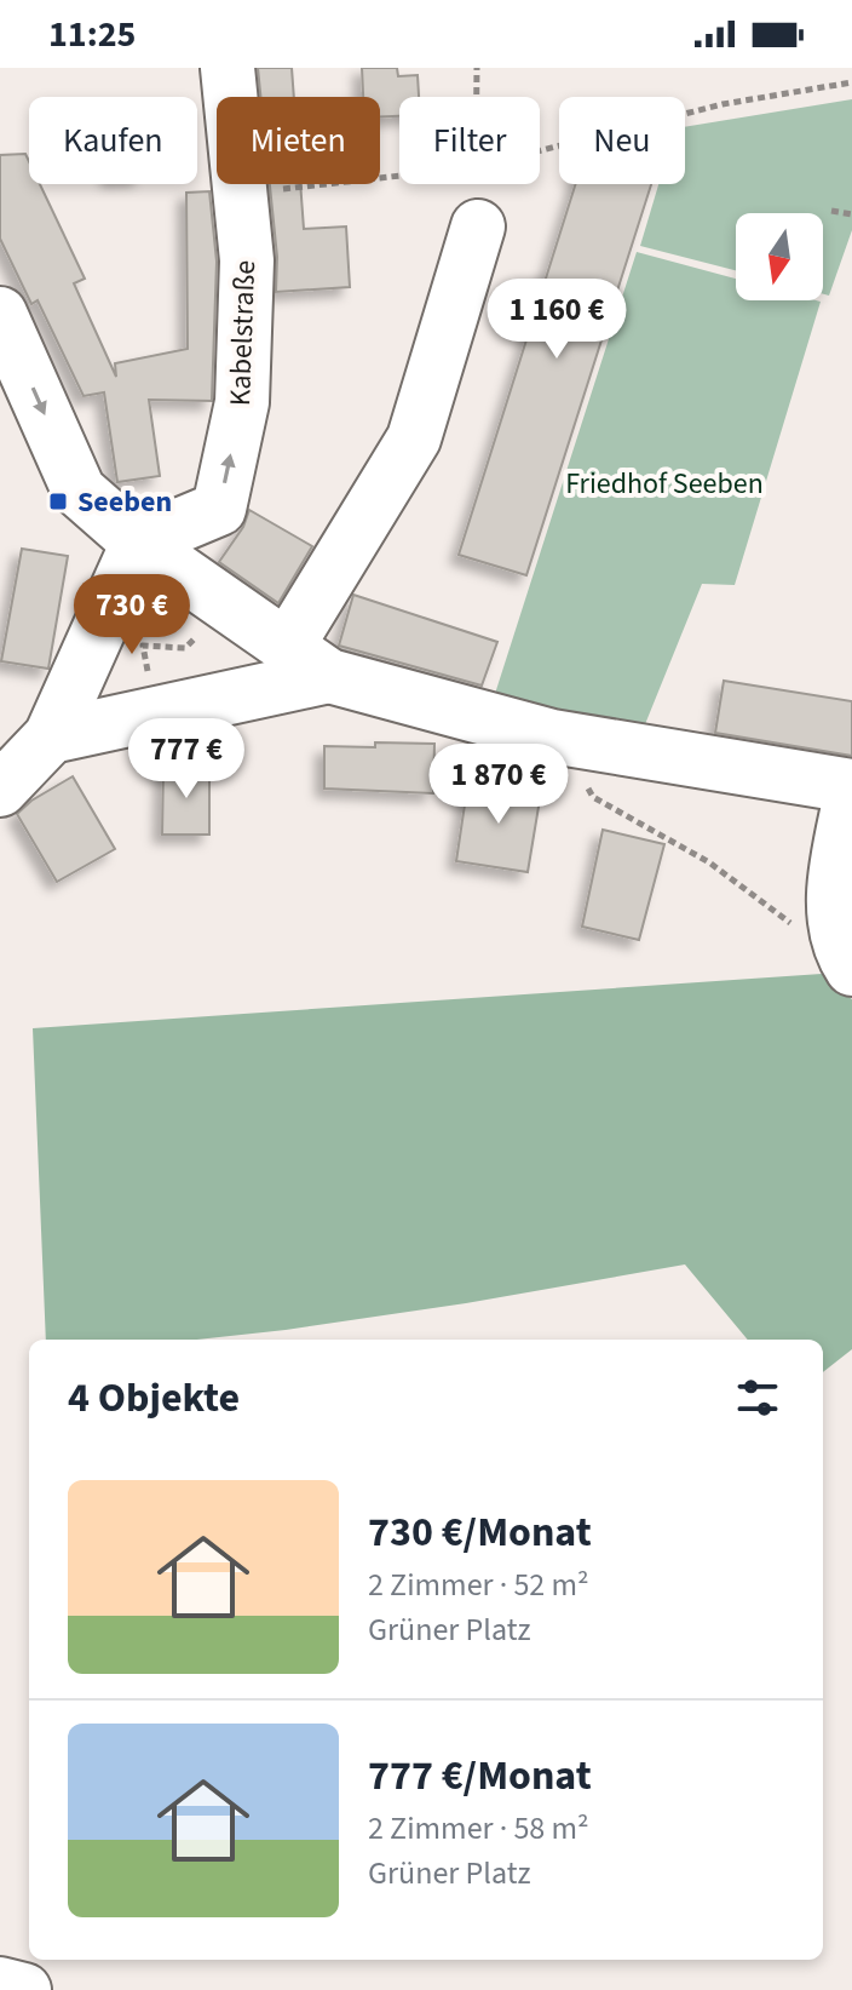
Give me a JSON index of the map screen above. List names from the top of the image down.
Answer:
{
  "streets": {
    "street": ["Kabelstraße"]
  },
  "parks": ["Friedhof Seeben"],
  "places": {
    "transit": ["Seeben"]
  },
  "north": "bottom",
  "page": {
    "status": "11:25",
    "chip": [
      "Kaufen",
      "Mieten",
      "Filter",
      "Neu"
    ],
    "price": [
      "1 160 €",
      "730 €",
      "777 €",
      "1 870 €"
    ],
    "heading": "4 Objekte",
    "list": [
      {
        "name": "730 €/Monat",
        "note": "2 Zimmer · 52 m² · Grüner Platz"
      },
      {
        "name": "777 €/Monat",
        "note": "2 Zimmer · 58 m² · Grüner Platz"
      }
    ]
  }
}
